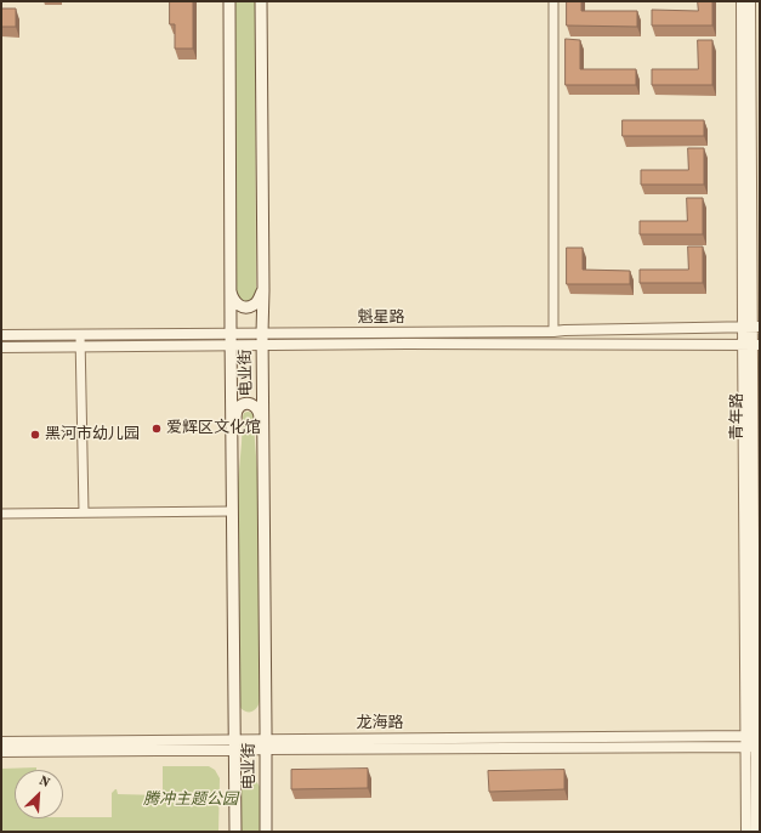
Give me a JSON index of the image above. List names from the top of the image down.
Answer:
{
  "streets": {
    "main road": ["电业街"],
    "street": ["魁星路", "青年路", "龙海路"]
  },
  "crossings": [
    ["魁星路", "电业街"],
    ["魁星路", "青年路"],
    ["电业街", "龙海路"],
    ["青年路", "龙海路"]
  ],
  "parks": ["腾冲主题公园"],
  "places": ["爱辉区文化馆", "黑河市幼儿园"],
  "north": "top right"
}
